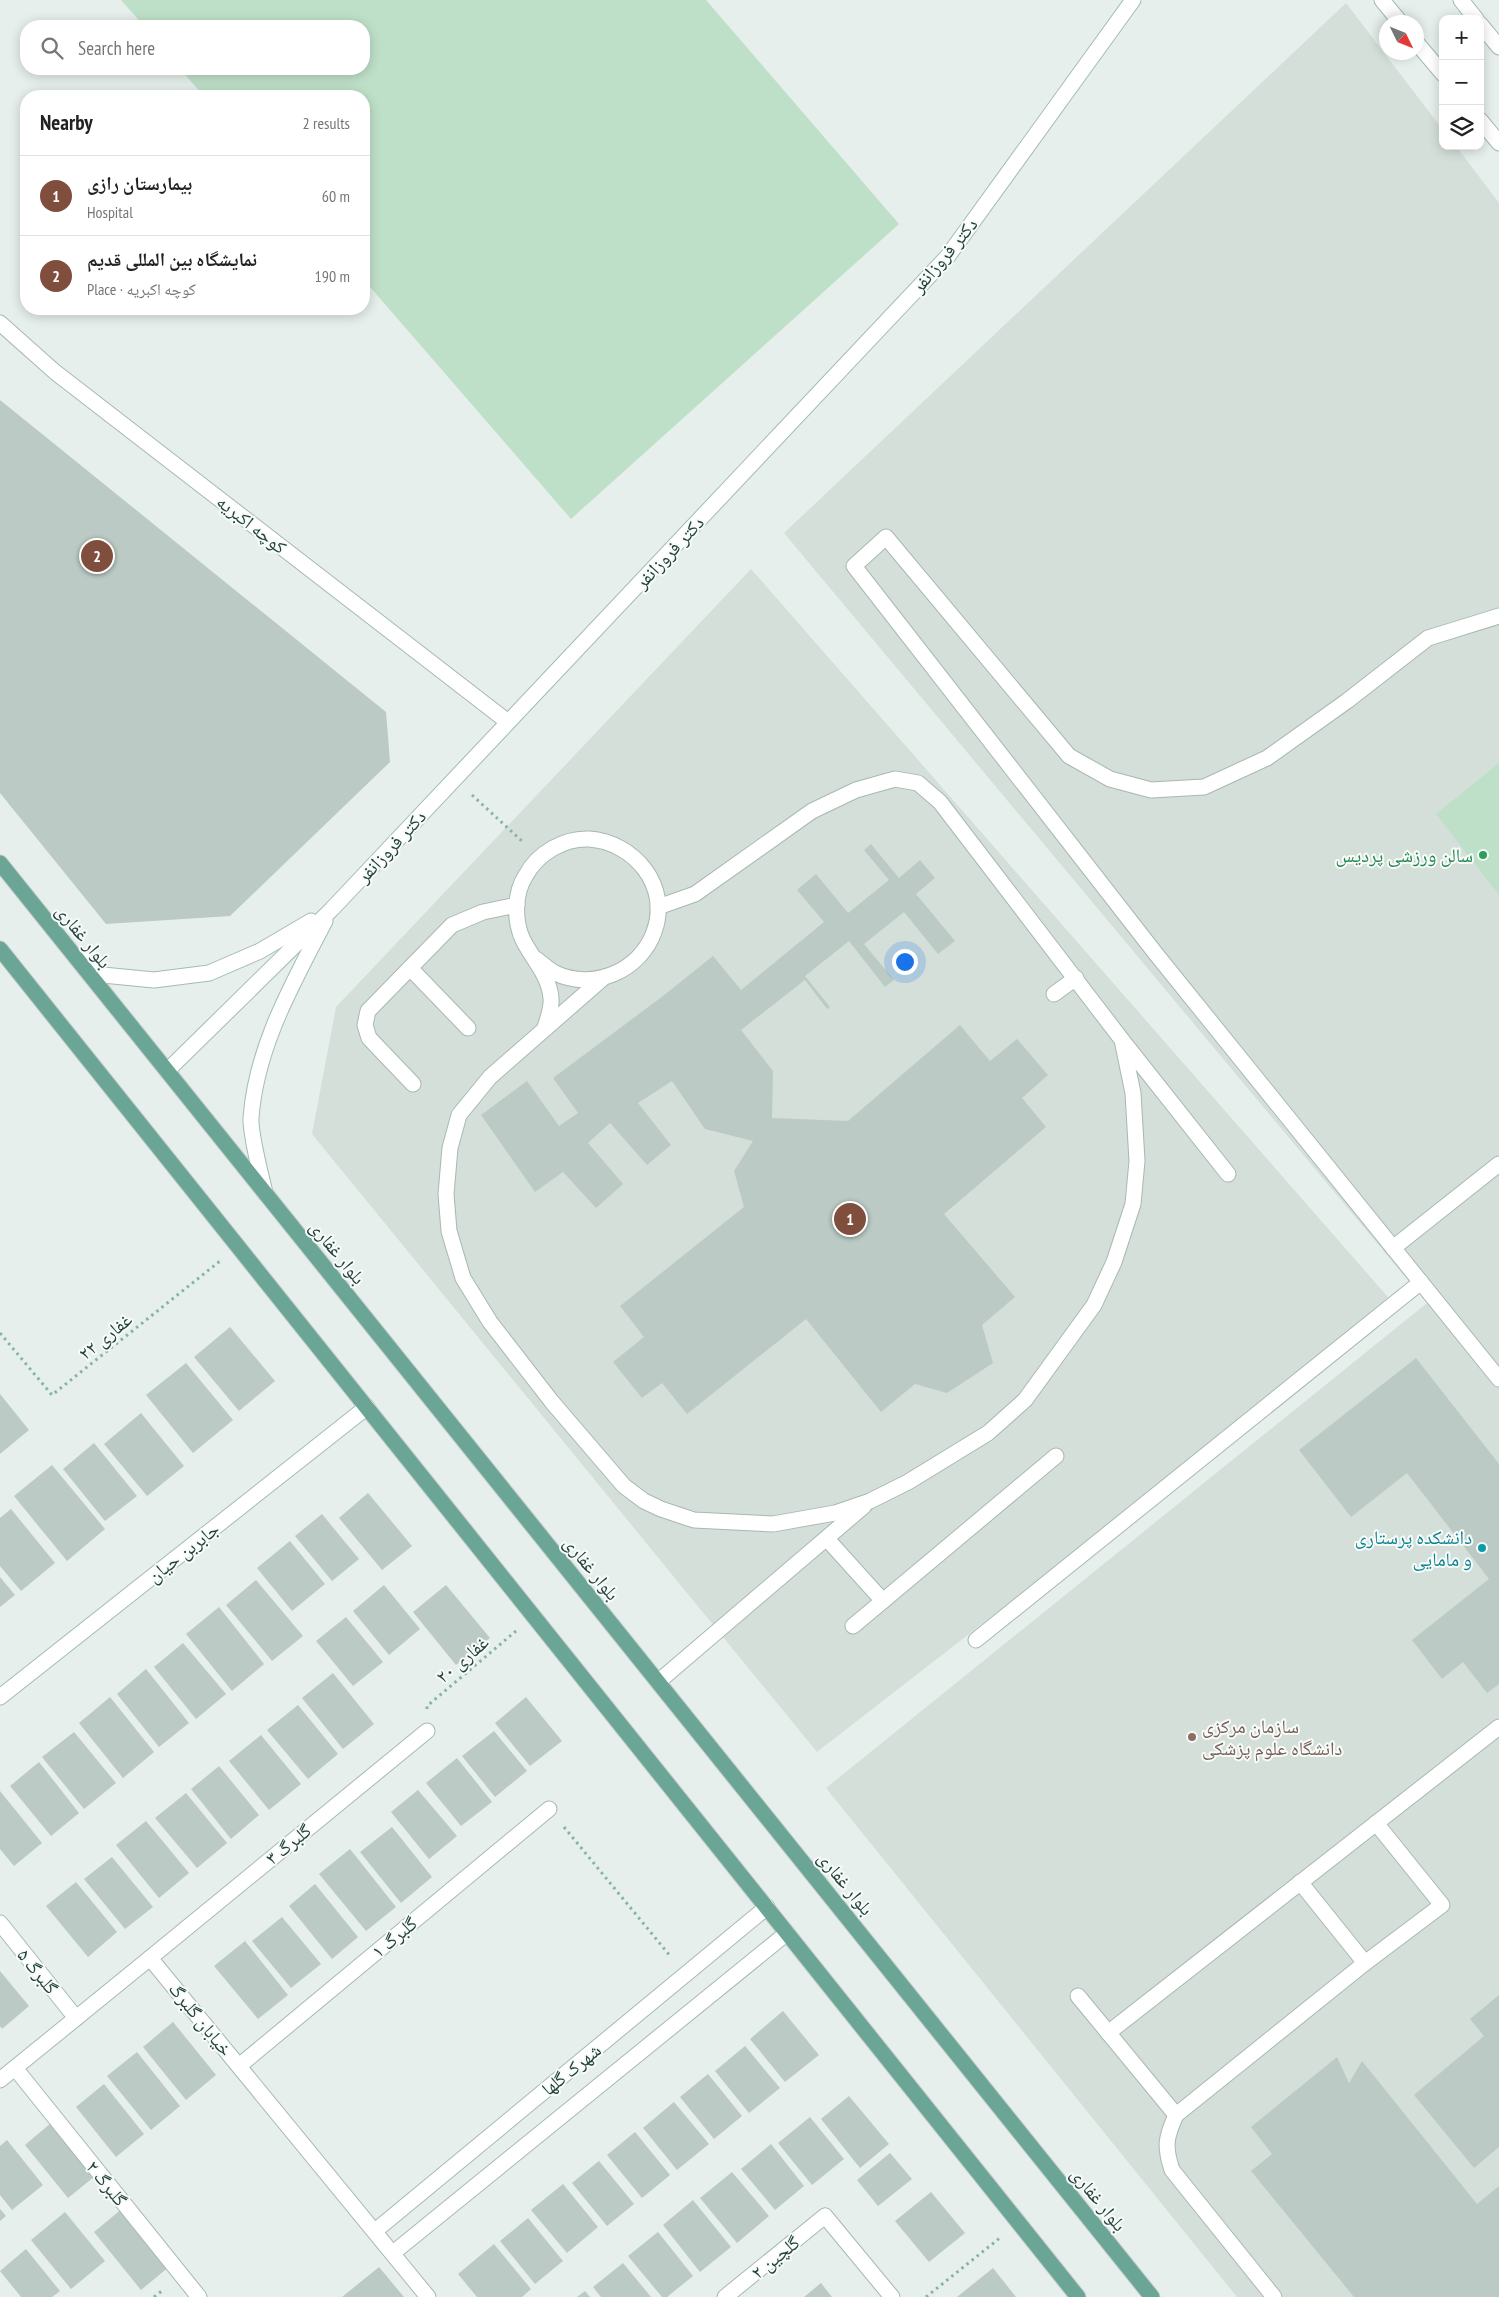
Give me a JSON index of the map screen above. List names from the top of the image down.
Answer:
{
  "streets": {
    "main road": ["بلوار غفاری"],
    "street": [
      "دکتر فروزانفر",
      "کوچه اکبریه",
      "جابربن حیان",
      "گلبرگ ۳",
      "گلبرگ ۱",
      "گلبرگ ۵",
      "خیابان گلبرگ",
      "شهرک گلها",
      "گلبرگ ۲",
      "گلچین ۲"
    ],
    "path": ["غفاری ۲۲", "غفاری ۲۰"]
  },
  "crossings": [
    ["دکتر فروزانفر", "کوچه اکبریه"],
    ["دکتر فروزانفر", "بلوار غفاری"],
    ["غفاری ۲۰", "گلبرگ ۳"],
    ["گلبرگ ۳", "خیابان گلبرگ"],
    ["گلبرگ ۱", "خیابان گلبرگ"],
    ["خیابان گلبرگ", "شهرک گلها"]
  ],
  "places": ["سالن ورزشی پردیس", "دانشکده پرستاری و مامایی", "سازمان مرکزی دانشگاه علوم پزشکی"],
  "north": "bottom right",
  "page": {
    "map_buttons": ["+", "−"],
    "search": "Search here",
    "heading": ["Nearby", "2 results"],
    "list": [
      {
        "mark": "1",
        "name": "بیمارستان رازی",
        "note": "Hospital",
        "value": "60 m"
      },
      {
        "mark": "2",
        "name": "نمایشگاه بین المللی قدیم",
        "note": "Place · کوچه اکبریه",
        "value": "190 m"
      }
    ],
    "pins": ["2", "1"]
  }
}
